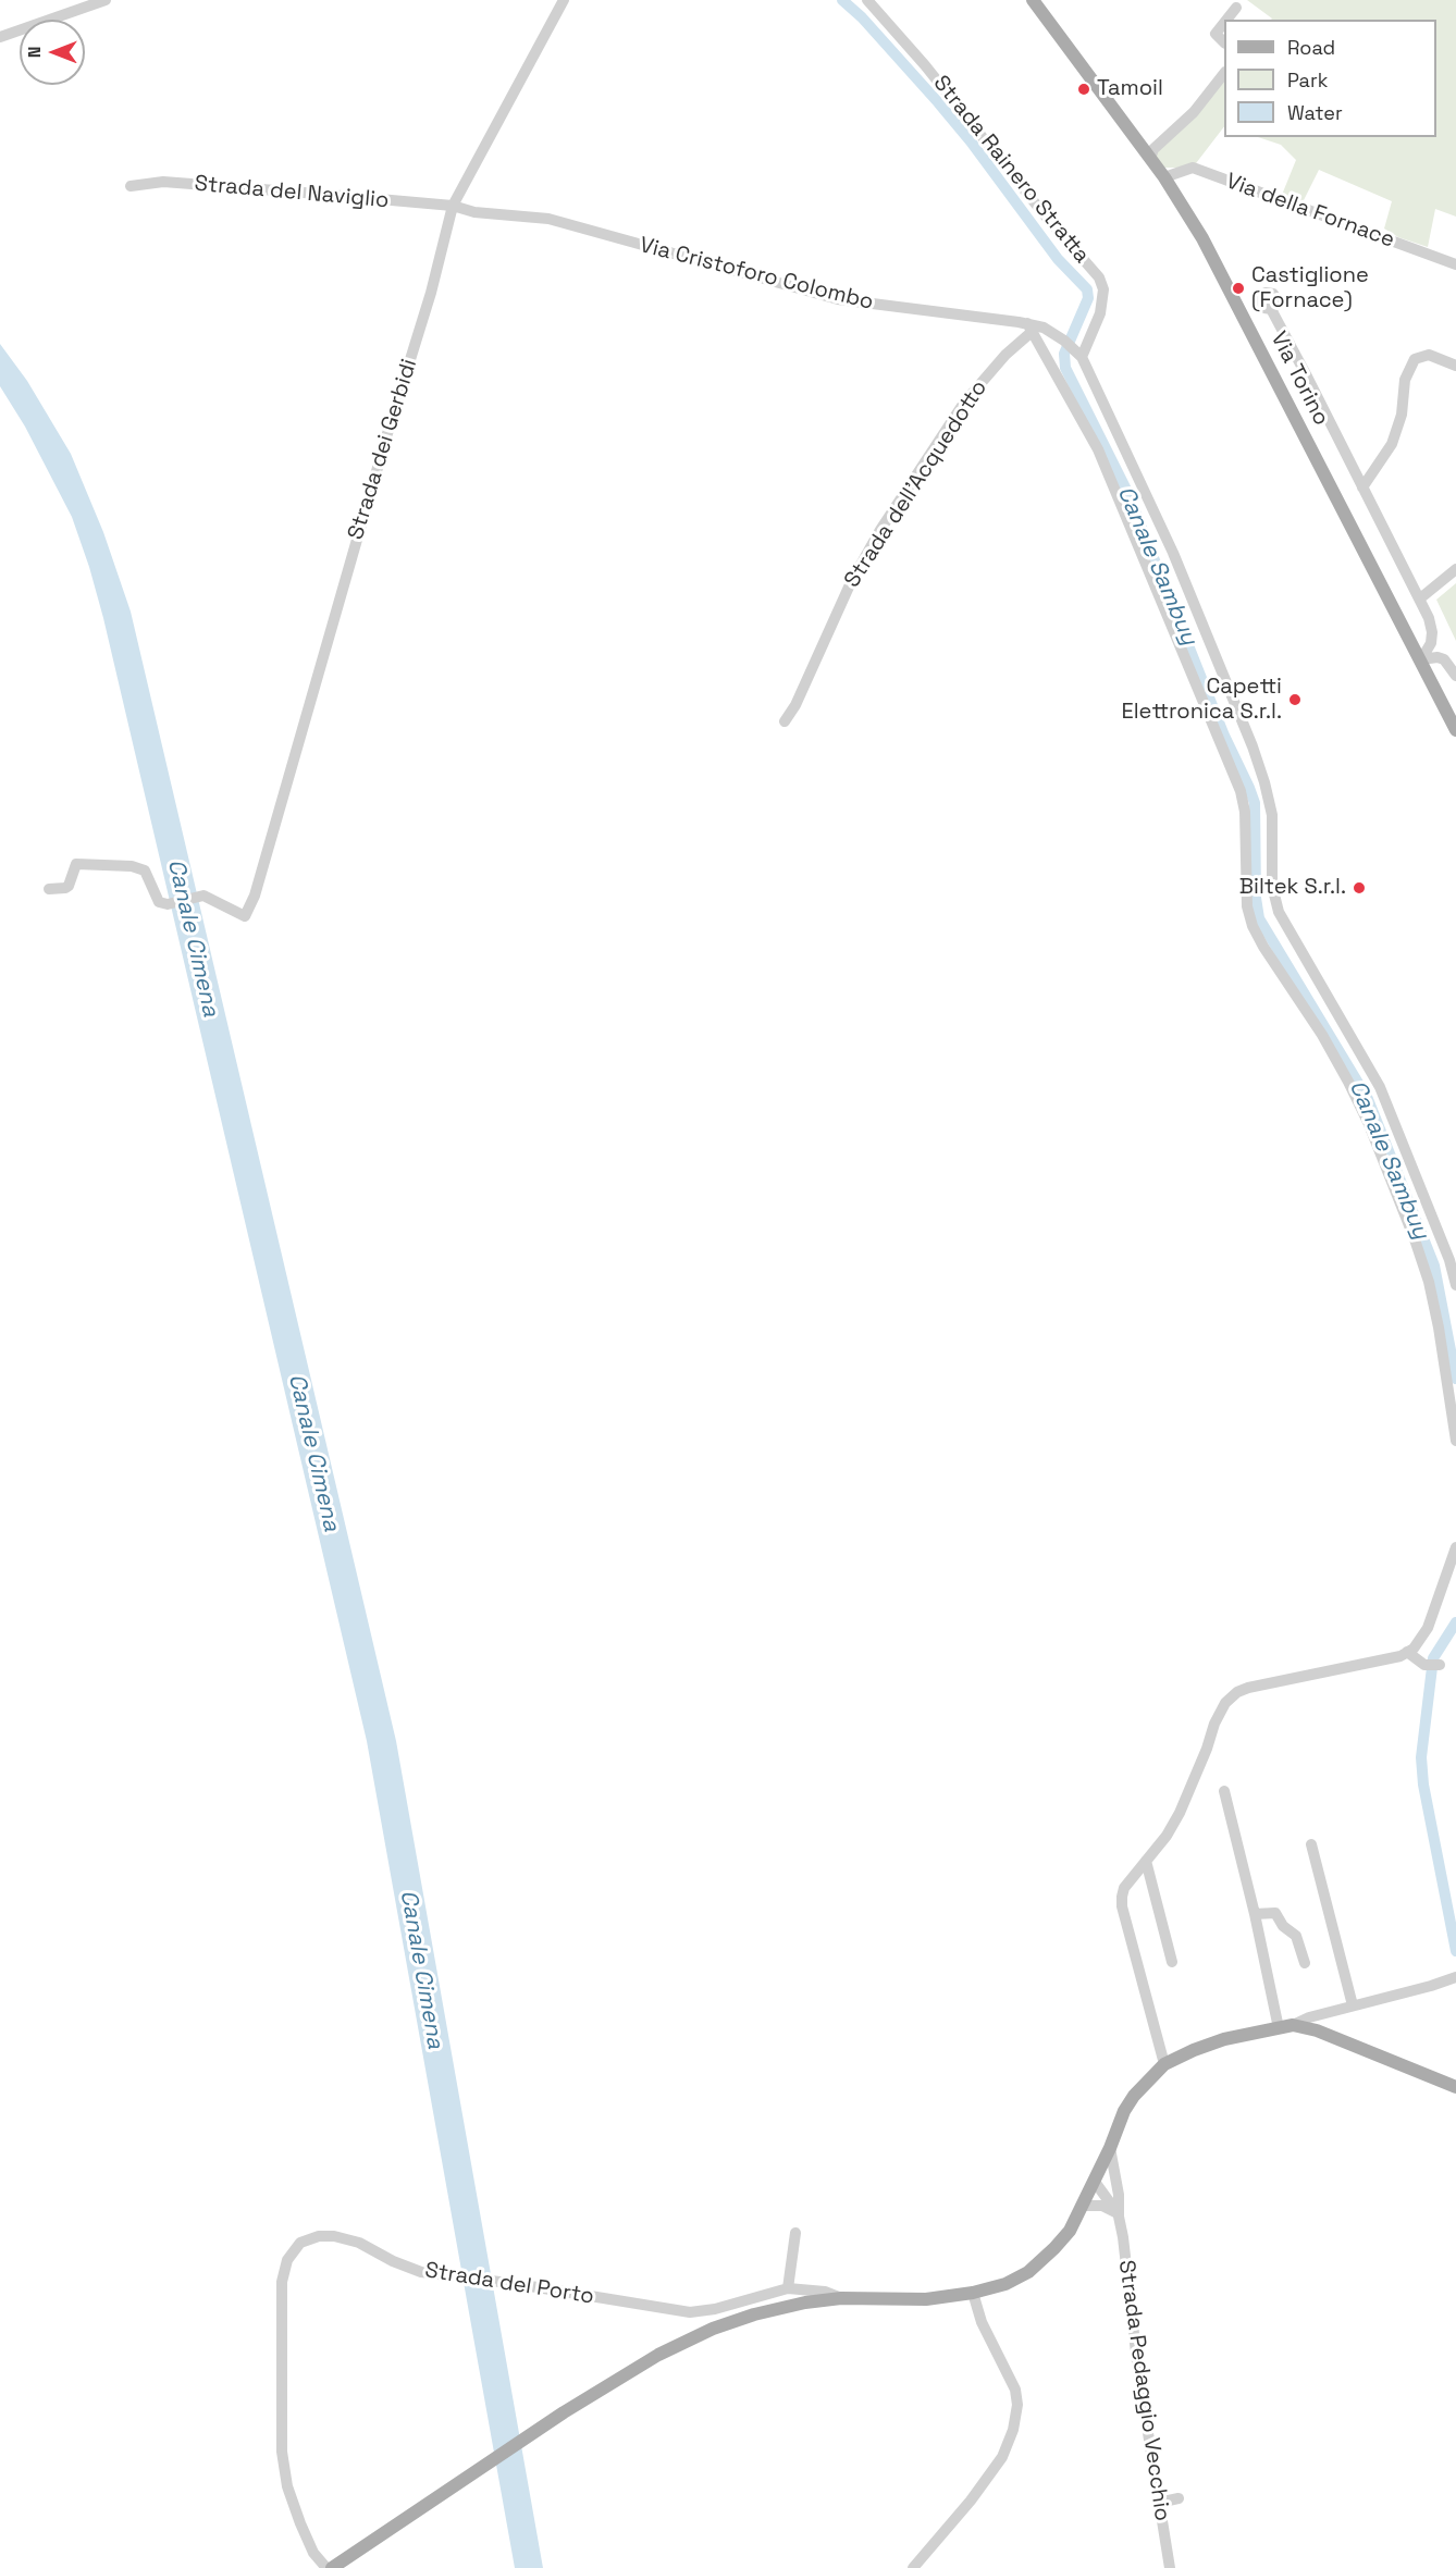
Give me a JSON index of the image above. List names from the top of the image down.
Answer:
{
  "streets": {
    "main road": ["Via Torino"],
    "street": [
      "Strada Rainero Stratta",
      "Strada del Naviglio",
      "Via della Fornace",
      "Via Cristoforo Colombo",
      "Strada dei Gerbidi",
      "Strada dell'Acquedotto",
      "Strada del Porto",
      "Strada Pedaggio Vecchio"
    ]
  },
  "crossings": [
    ["Strada del Naviglio", "Via Cristoforo Colombo"],
    ["Strada del Naviglio", "Strada dei Gerbidi"],
    ["Via della Fornace", "Via Torino"],
    ["Via Cristoforo Colombo", "Strada dei Gerbidi"],
    ["Via Cristoforo Colombo", "Strada dell'Acquedotto"]
  ],
  "water": ["Canale Sambuy", "Canale Cimena"],
  "places": [
    "Tamoil",
    "Castiglione (Fornace)",
    "Capetti Elettronica S.r.l.",
    "Biltek S.r.l."
  ],
  "legend": ["Road", "Park", "Water"],
  "north": "left"
}
